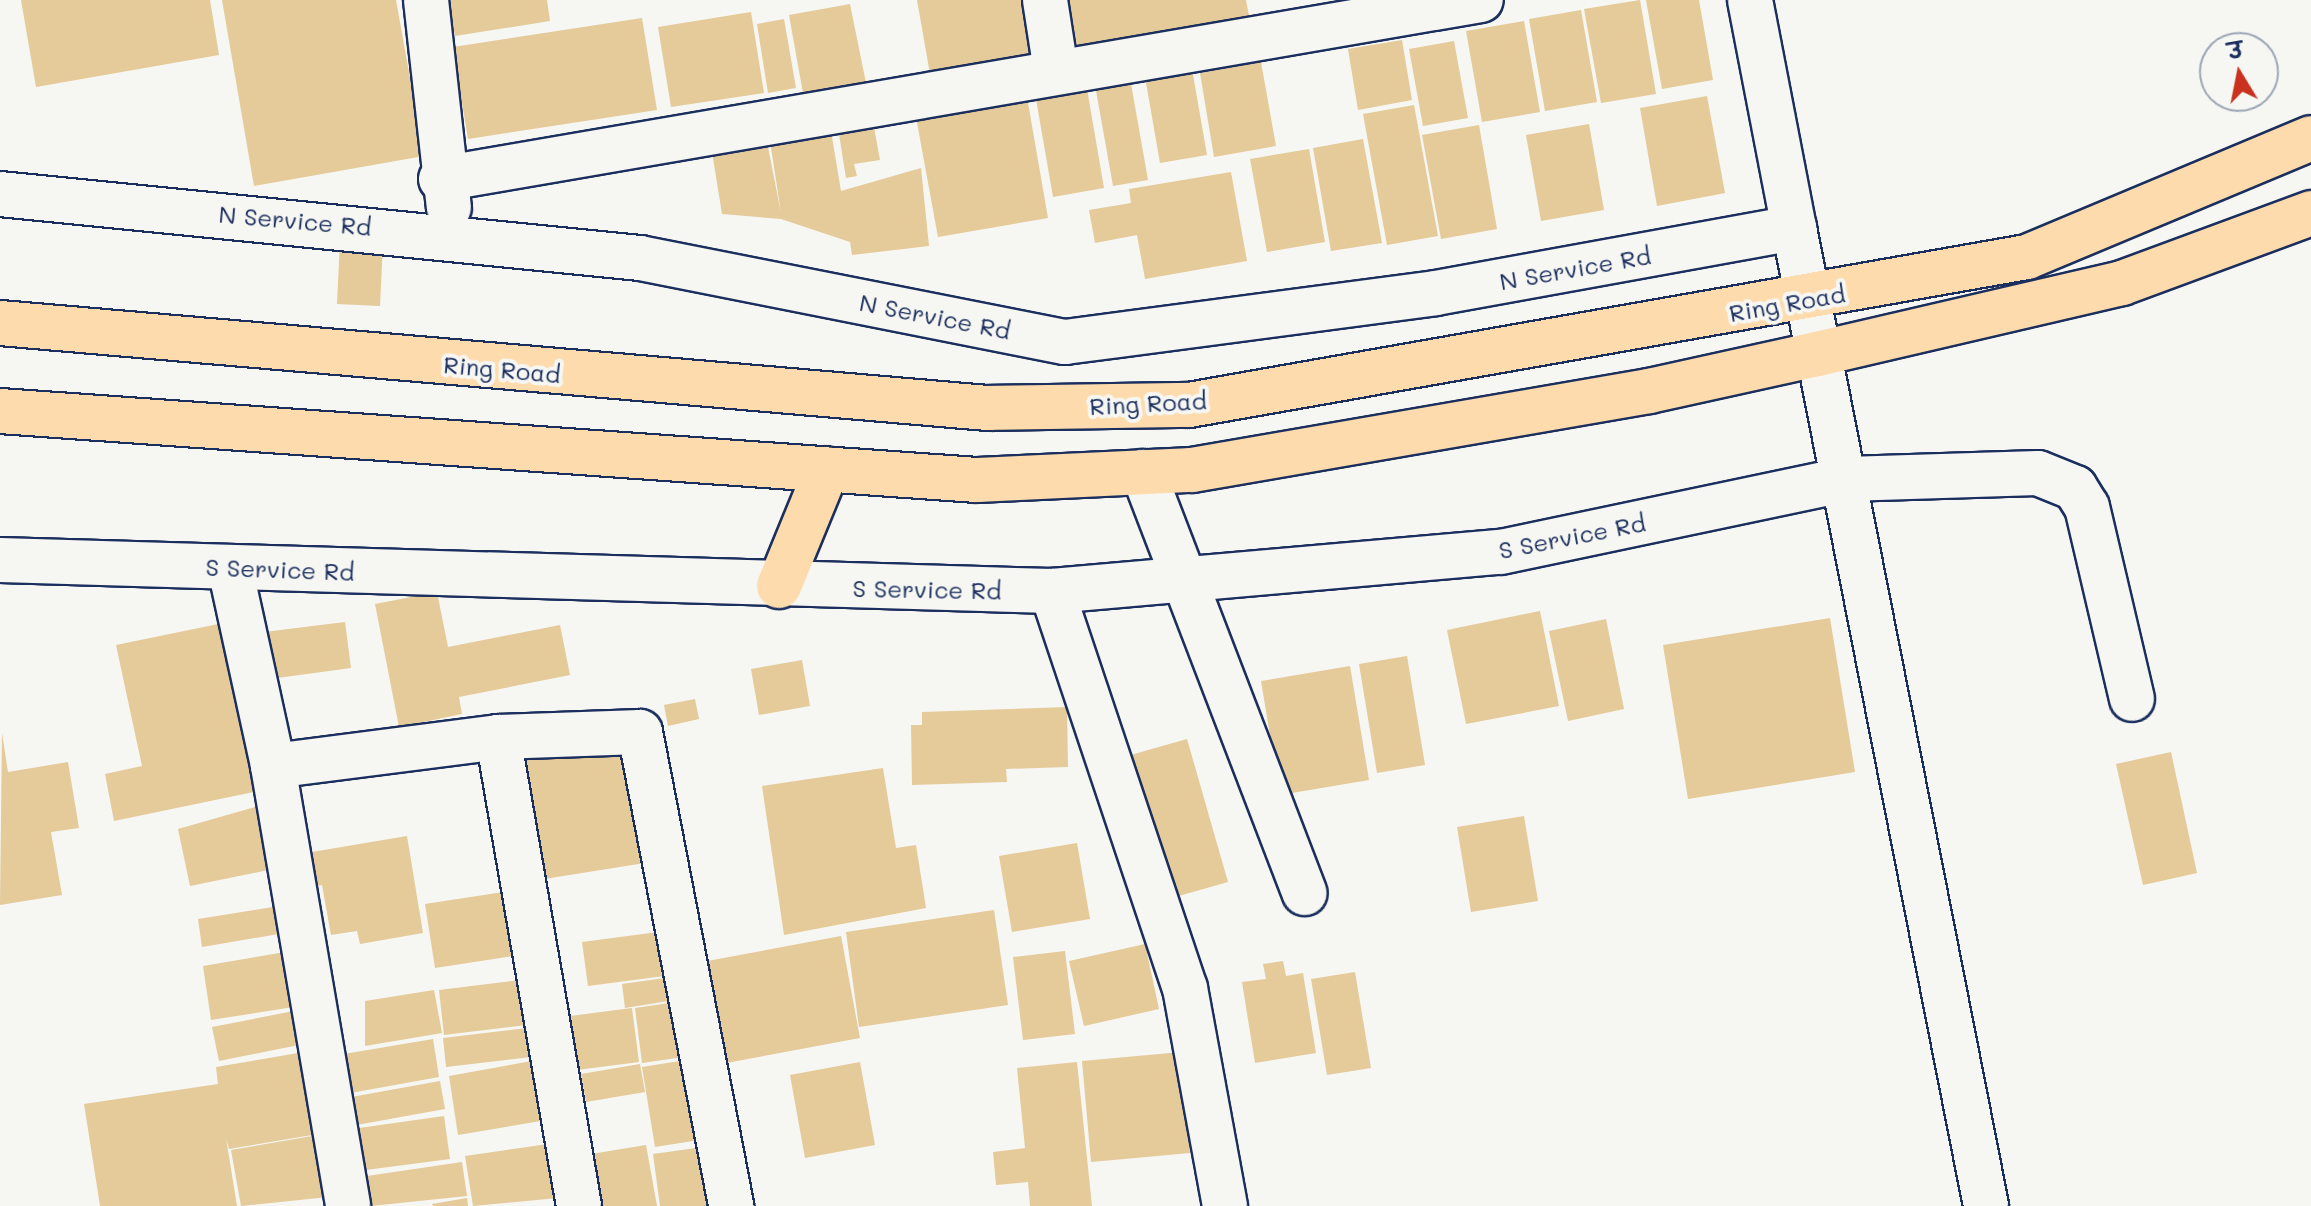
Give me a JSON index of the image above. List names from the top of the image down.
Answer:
{
  "streets": {
    "highway": ["Ring Road"],
    "street": ["N Service Rd", "S Service Rd"]
  },
  "north": "top"
}
